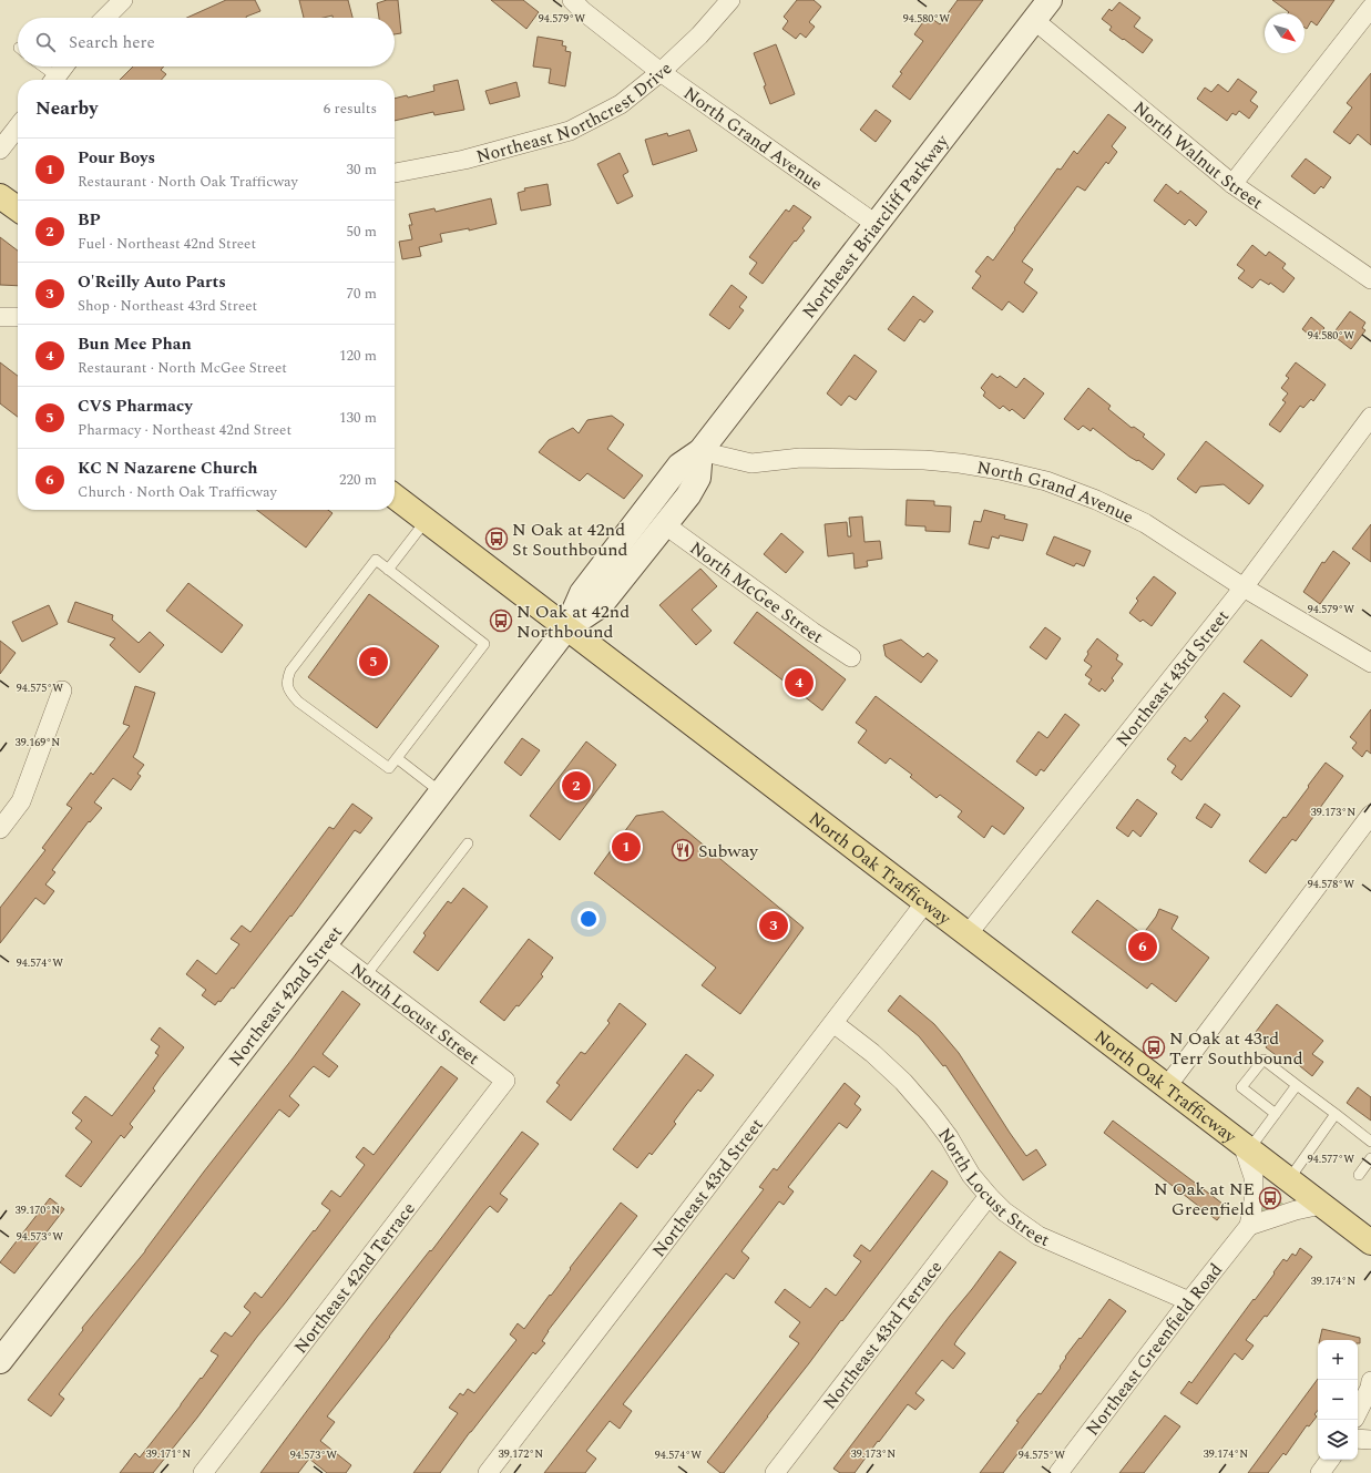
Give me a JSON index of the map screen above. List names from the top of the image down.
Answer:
{
  "streets": {
    "main road": ["Northeast Briarcliff Parkway", "North Oak Trafficway", "Northeast 42nd Street"],
    "street": [
      "Northeast Northcrest Drive",
      "North Grand Avenue",
      "North Walnut Street",
      "North McGee Street",
      "Northeast 43rd Street",
      "North Locust Street",
      "Northeast 42nd Terrace",
      "Northeast 43rd Terrace",
      "Northeast Greenfield Road"
    ]
  },
  "crossings": [
    ["Northeast Northcrest Drive", "North Grand Avenue"],
    ["North Grand Avenue", "Northeast Briarcliff Parkway"],
    ["North Grand Avenue", "Northeast 43rd Street"],
    ["North Walnut Street", "Northeast Briarcliff Parkway"],
    ["Northeast Briarcliff Parkway", "North Oak Trafficway"],
    ["Northeast Briarcliff Parkway", "Northeast 42nd Street"],
    ["Northeast 43rd Street", "North Oak Trafficway"],
    ["Northeast 43rd Street", "North Locust Street"],
    ["North Oak Trafficway", "Northeast 42nd Street"],
    ["North Oak Trafficway", "Northeast Greenfield Road"],
    ["Northeast 42nd Street", "North Locust Street"],
    ["North Locust Street", "Northeast 42nd Terrace"],
    ["North Locust Street", "Northeast 43rd Terrace"],
    ["North Locust Street", "Northeast Greenfield Road"]
  ],
  "places": {
    "bus stop": [
      "N Oak at 42nd St Southbound",
      "N Oak at 42nd Northbound",
      "N Oak at 43rd Terr Southbound",
      "N Oak at NE Greenfield"
    ],
    "restaurant": ["Subway"]
  },
  "north": "bottom right",
  "page": {
    "search": "Search here",
    "heading": ["Nearby", "6 results"],
    "list": [
      {
        "mark": "1",
        "name": "Pour Boys",
        "note": "Restaurant · North Oak Trafficway",
        "value": "30 m"
      },
      {
        "mark": "2",
        "name": "BP",
        "note": "Fuel · Northeast 42nd Street",
        "value": "50 m"
      },
      {
        "mark": "3",
        "name": "O'Reilly Auto Parts",
        "note": "Shop · Northeast 43rd Street",
        "value": "70 m"
      },
      {
        "mark": "4",
        "name": "Bun Mee Phan",
        "note": "Restaurant · North McGee Street",
        "value": "120 m"
      },
      {
        "mark": "5",
        "name": "CVS Pharmacy",
        "note": "Pharmacy · Northeast 42nd Street",
        "value": "130 m"
      },
      {
        "mark": "6",
        "name": "KC N Nazarene Church",
        "note": "Church · North Oak Trafficway",
        "value": "220 m"
      }
    ],
    "pins": [
      "5",
      "4",
      "2",
      "1",
      "3",
      "6"
    ],
    "map_buttons": ["+", "−"]
  },
  "coordinates": [
    "94.580°W",
    "94.579°W",
    "94.575°W",
    "39.169°N",
    "39.173°N",
    "94.578°W",
    "94.574°W",
    "94.577°W",
    "39.170°N",
    "94.573°W",
    "39.174°N",
    "39.171°N",
    "39.172°N"
  ]
}
